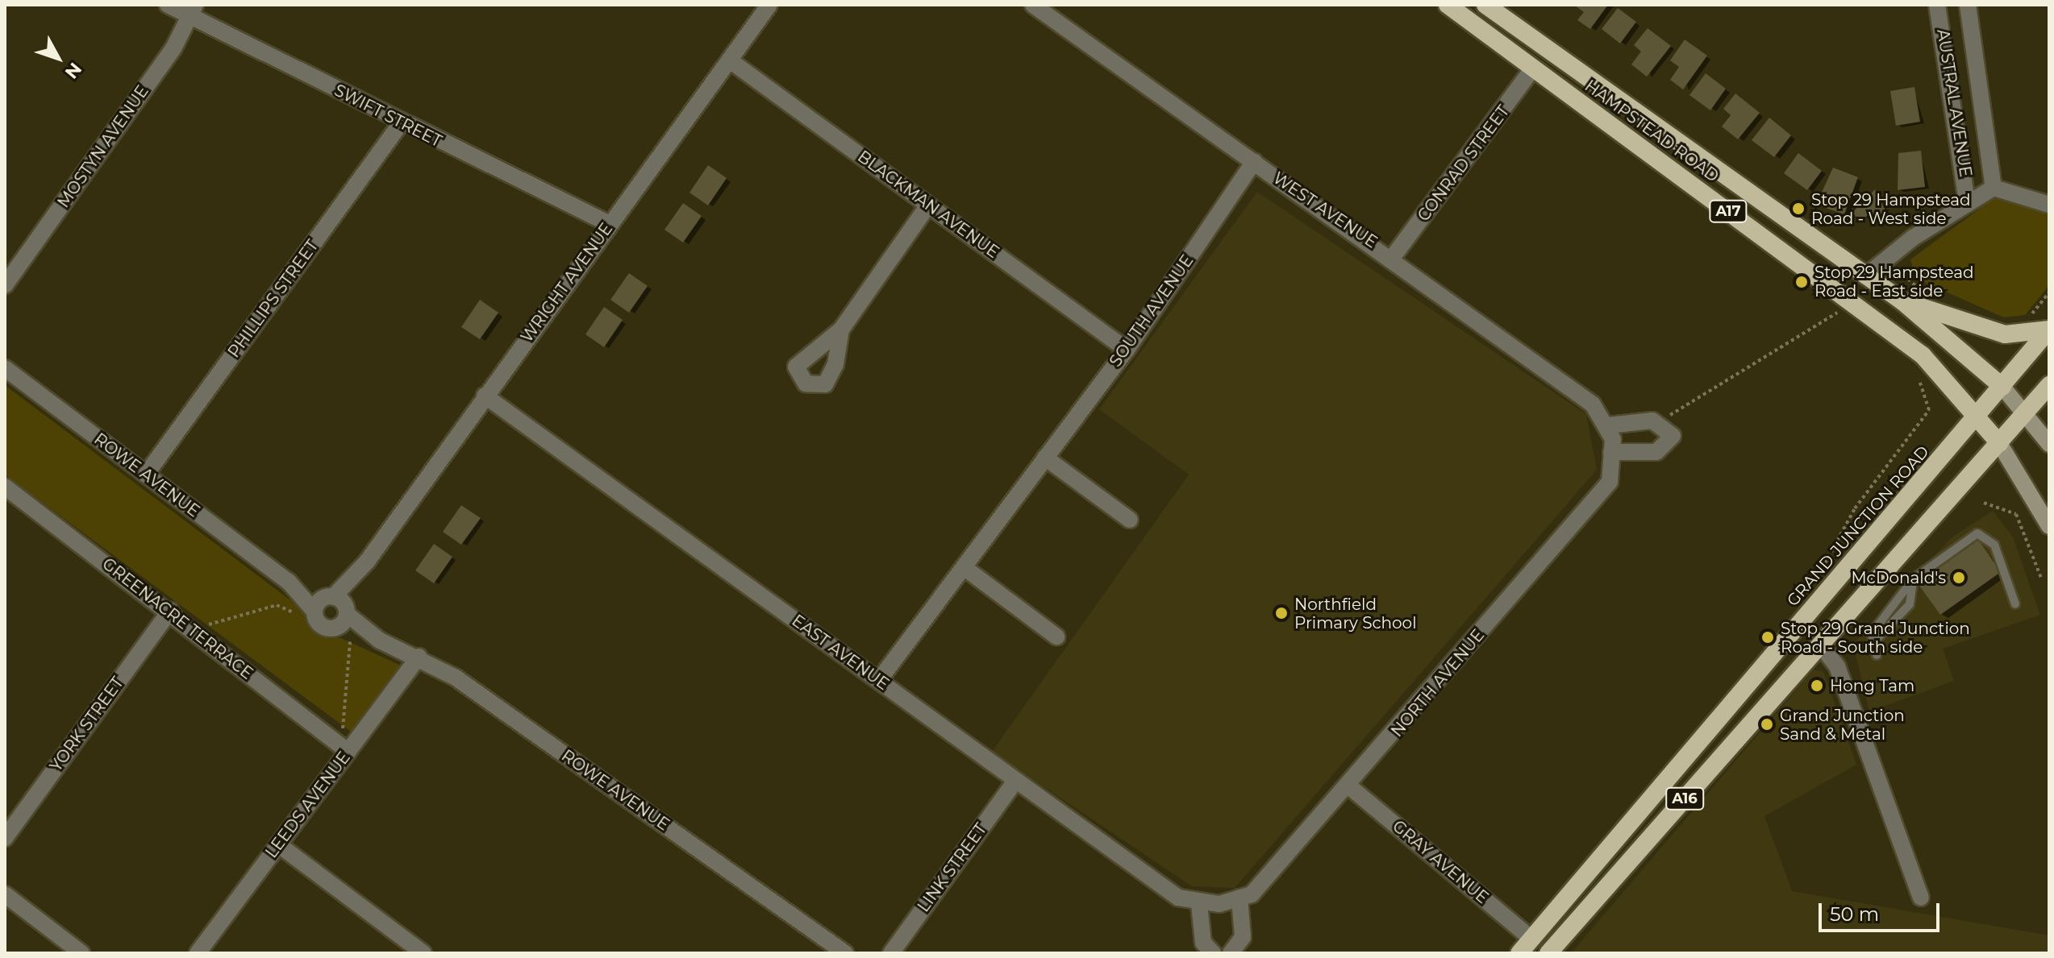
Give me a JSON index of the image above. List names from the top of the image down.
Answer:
{
  "streets": {
    "highway": [
      "HAMPSTEAD ROAD",
      "A17",
      "GRAND JUNCTION ROAD",
      "A16"
    ],
    "street": [
      "AUSTRAL AVENUE",
      "SWIFT STREET",
      "MOSTYN AVENUE",
      "CONRAD STREET",
      "BLACKMAN AVENUE",
      "WEST AVENUE",
      "WRIGHT AVENUE",
      "PHILLIPS STREET",
      "SOUTH AVENUE",
      "ROWE AVENUE",
      "GREENACRE TERRACE",
      "EAST AVENUE",
      "NORTH AVENUE",
      "YORK STREET",
      "LEEDS AVENUE",
      "GRAY AVENUE",
      "LINK STREET"
    ]
  },
  "crossings": [
    ["AUSTRAL AVENUE", "HAMPSTEAD ROAD"],
    ["SWIFT STREET", "MOSTYN AVENUE"],
    ["SWIFT STREET", "WRIGHT AVENUE"],
    ["SWIFT STREET", "PHILLIPS STREET"],
    ["HAMPSTEAD ROAD", "CONRAD STREET"],
    ["HAMPSTEAD ROAD", "A17"],
    ["HAMPSTEAD ROAD", "GRAND JUNCTION ROAD"],
    ["CONRAD STREET", "WEST AVENUE"],
    ["BLACKMAN AVENUE", "WRIGHT AVENUE"],
    ["BLACKMAN AVENUE", "SOUTH AVENUE"],
    ["WEST AVENUE", "SOUTH AVENUE"],
    ["WEST AVENUE", "NORTH AVENUE"],
    ["A17", "GRAND JUNCTION ROAD"],
    ["A17", "A16"],
    ["WRIGHT AVENUE", "ROWE AVENUE"],
    ["WRIGHT AVENUE", "EAST AVENUE"],
    ["PHILLIPS STREET", "ROWE AVENUE"],
    ["SOUTH AVENUE", "EAST AVENUE"],
    ["ROWE AVENUE", "LEEDS AVENUE"],
    ["GRAND JUNCTION ROAD", "GRAY AVENUE"],
    ["GREENACRE TERRACE", "YORK STREET"],
    ["GREENACRE TERRACE", "LEEDS AVENUE"],
    ["EAST AVENUE", "NORTH AVENUE"],
    ["EAST AVENUE", "LINK STREET"],
    ["NORTH AVENUE", "GRAY AVENUE"]
  ],
  "places": [
    "Stop 29 Hampstead Road - West side",
    "Stop 29 Hampstead Road - East side",
    "McDonald's",
    "Northfield Primary School",
    "Stop 29 Grand Junction Road - South side",
    "Hong Tam",
    "Grand Junction Sand & Metal"
  ],
  "scale_bar": "50 m",
  "north": "bottom right"
}
